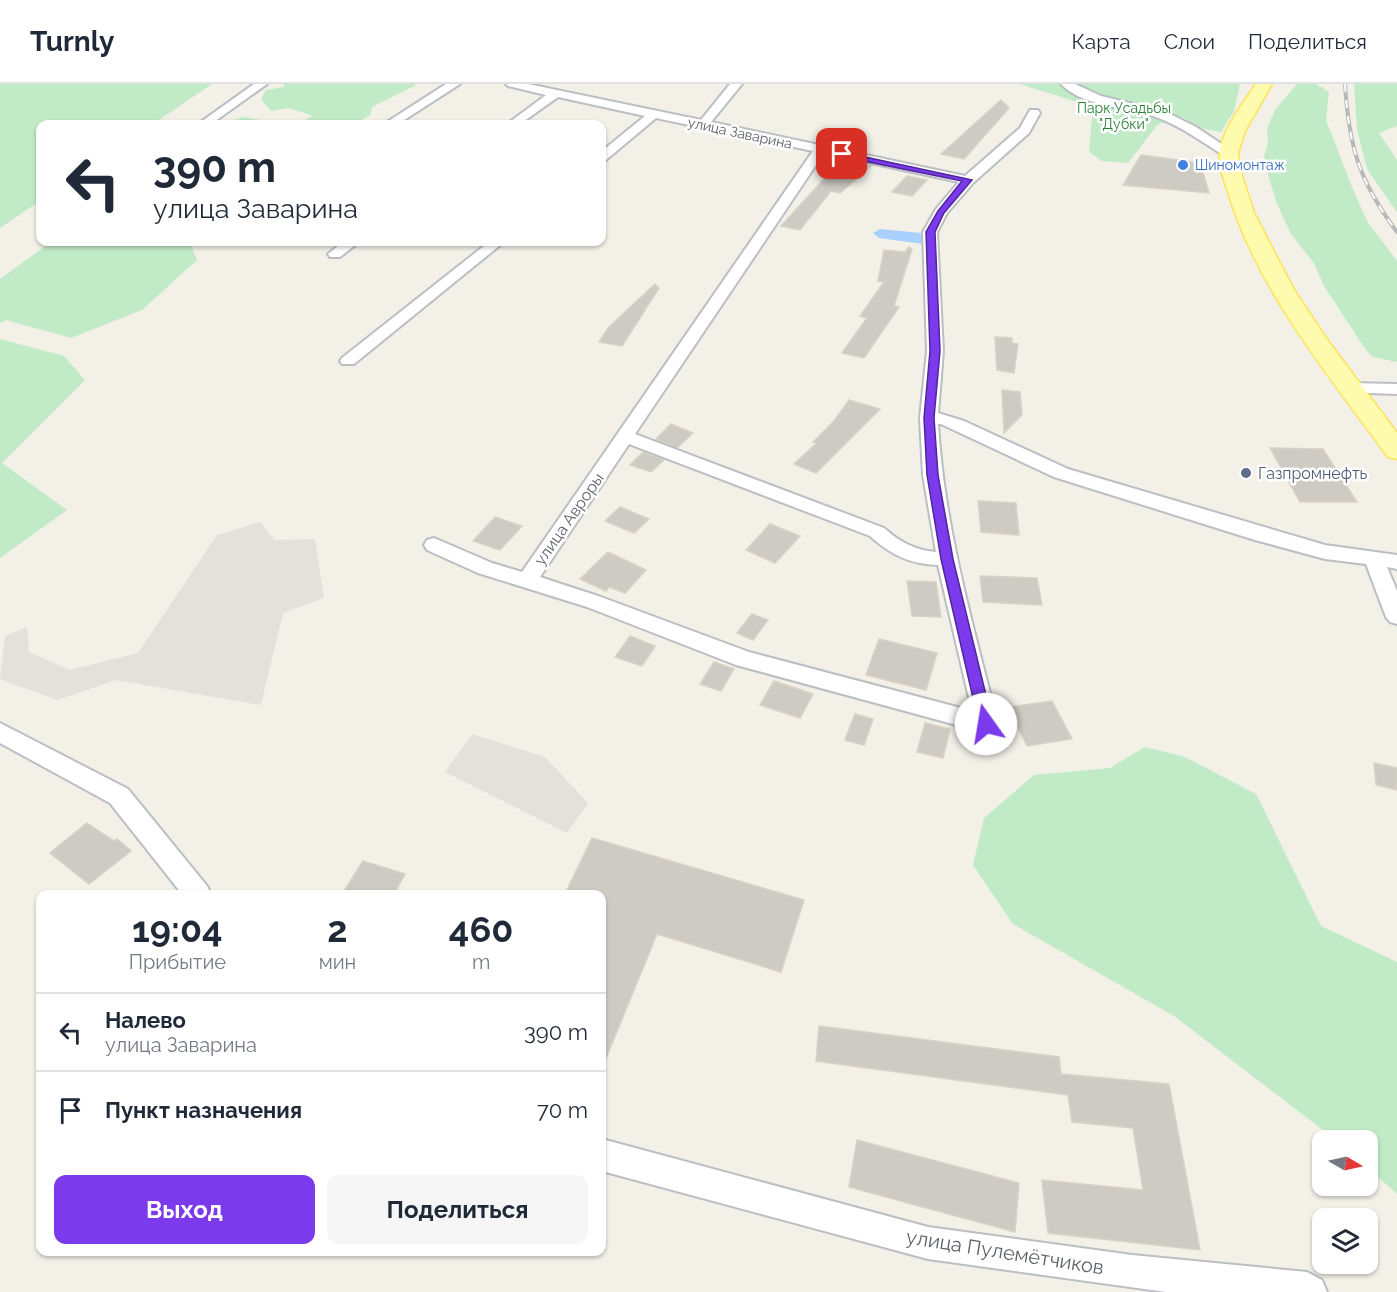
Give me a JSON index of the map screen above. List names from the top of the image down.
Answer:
{
  "streets": {
    "street": ["улица Заварина", "улица Авроры", "улица Пулемётчиков"]
  },
  "crossings": [
    ["улица Заварина", "улица Авроры"]
  ],
  "parks": ["Парк Усадьбы \"Дубки\""],
  "places": ["Шиномонтаж", "Газпромнефть"],
  "north": "right",
  "page": {
    "header": "Turnly",
    "nav": ["Карта", "Слои", "Поделиться"],
    "turn": ["390 m", "улица Заварина"],
    "eta": [
      "19:04",
      "Прибытие",
      "2",
      "мин",
      "460",
      "m"
    ],
    "list": [
      {
        "name": "Налево",
        "note": "улица Заварина",
        "value": "390 m"
      },
      {
        "name": "Пункт назначения",
        "value": "70 m"
      }
    ],
    "buttons": ["Выход", "Поделиться"]
  }
}
